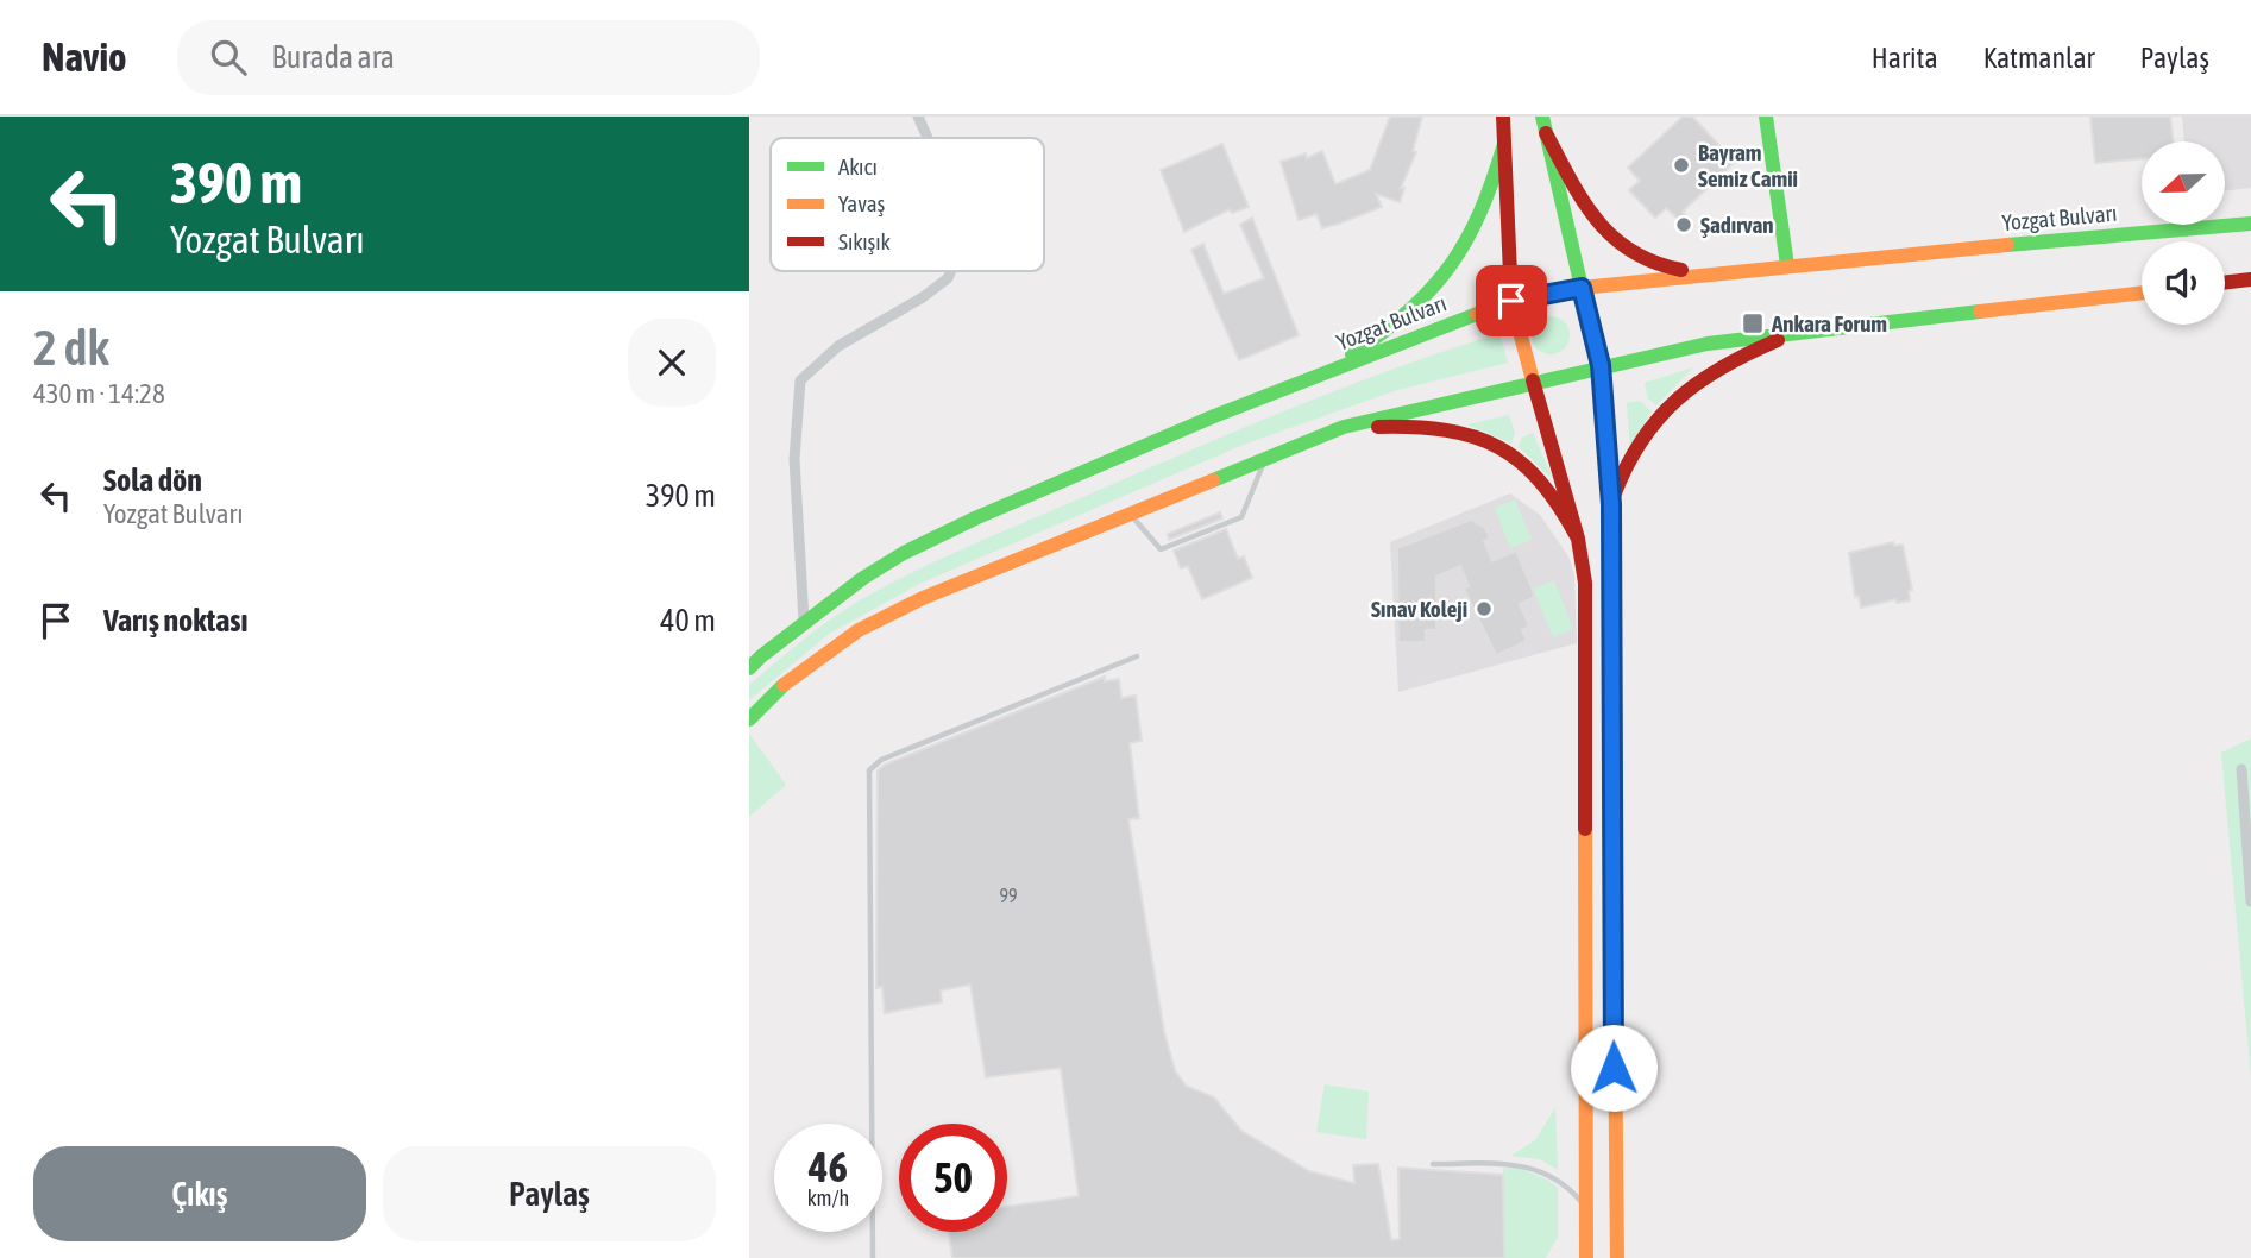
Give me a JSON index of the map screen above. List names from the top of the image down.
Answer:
{
  "streets": {
    "main road": ["Yozgat Bulvarı"]
  },
  "places": {
    "other": ["Bayram Semiz Camii", "Şadırvan", "Sınav Koleji"],
    "transit": ["Ankara Forum"]
  },
  "house_numbers": ["99"],
  "legend": ["Akıcı", "Yavaş", "Sıkışık"],
  "north": "left",
  "page": {
    "header": "Navio",
    "search": "Burada ara",
    "nav": ["Harita", "Katmanlar", "Paylaş"],
    "turn": ["390 m", "Yozgat Bulvarı"],
    "heading": ["2 dk", "430 m · 14:28"],
    "list": [
      {
        "name": "Sola dön",
        "note": "Yozgat Bulvarı",
        "value": "390 m"
      },
      {
        "name": "Varış noktası",
        "value": "40 m"
      }
    ],
    "speed": "46 km/h",
    "limit": "50",
    "buttons": ["Çıkış", "Paylaş"]
  }
}
